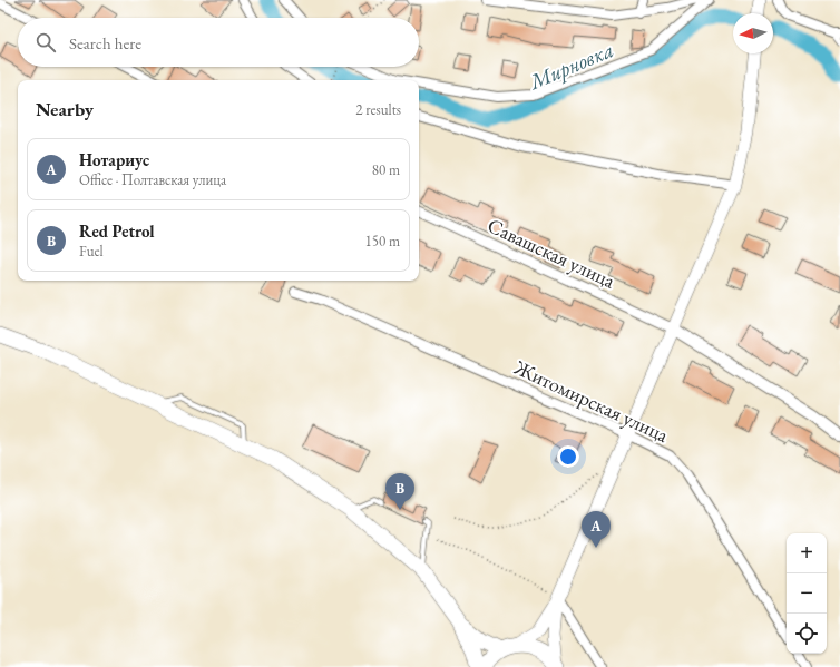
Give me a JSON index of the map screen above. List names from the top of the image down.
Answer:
{
  "streets": {
    "street": ["Савашская улица", "Житомирская улица"]
  },
  "water": ["Мирновка"],
  "north": "left",
  "page": {
    "search": "Search here",
    "heading": ["Nearby", "2 results"],
    "list": [
      {
        "mark": "A",
        "name": "Нотариус",
        "note": "Office · Полтавская улица",
        "value": "80 m"
      },
      {
        "mark": "B",
        "name": "Red Petrol",
        "note": "Fuel",
        "value": "150 m"
      }
    ],
    "pins": ["B", "A"],
    "map_buttons": ["+", "−"]
  }
}
